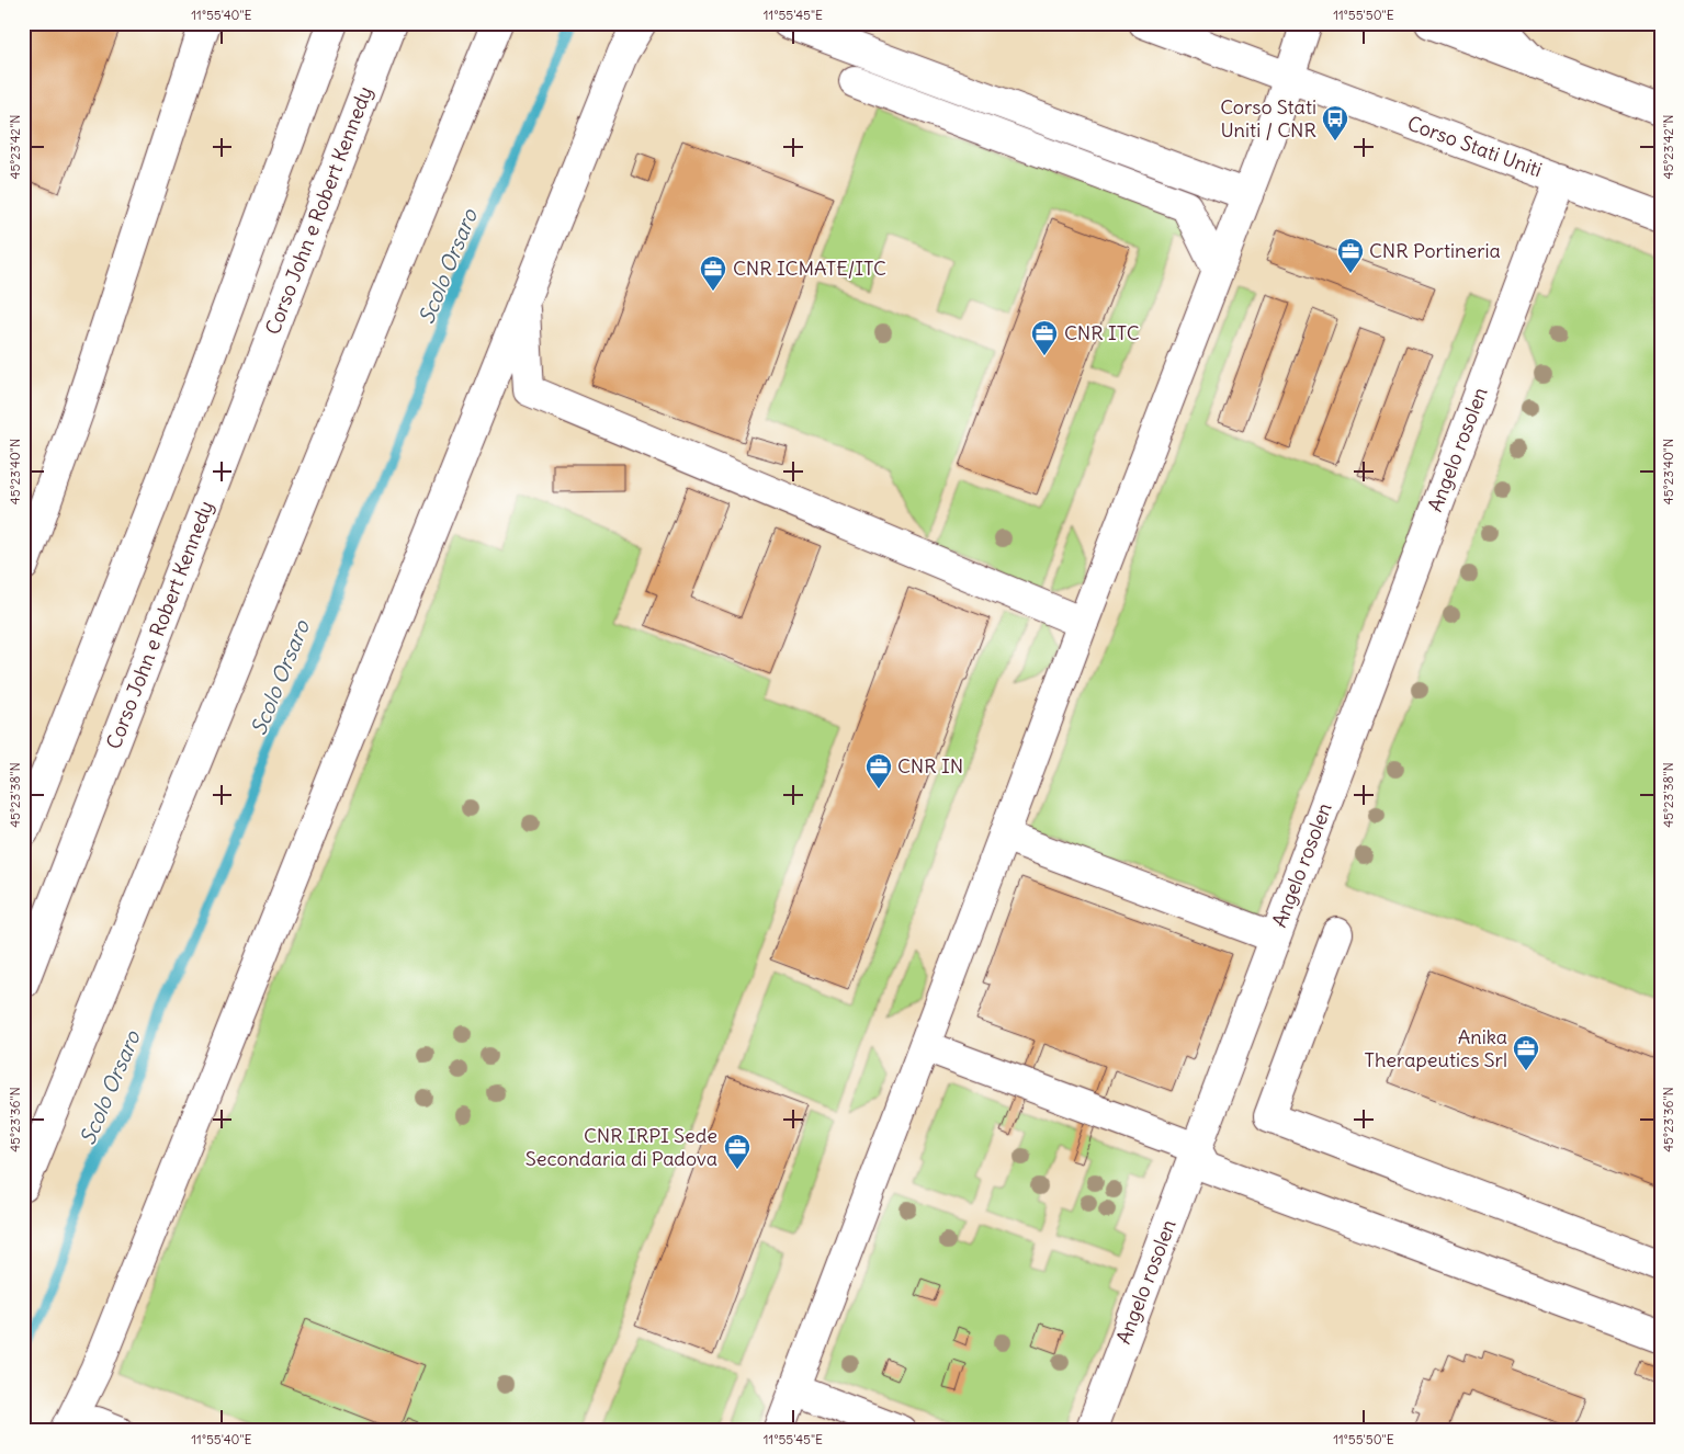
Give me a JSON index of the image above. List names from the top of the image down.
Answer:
{
  "streets": {
    "main road": ["Corso Stati Uniti", "Corso John e Robert Kennedy", "Angelo rosolen"]
  },
  "crossings": [
    ["Corso Stati Uniti", "Angelo rosolen"]
  ],
  "water": ["Scolo Orsaro"],
  "places": {
    "bus stop": ["Corso Stati Uniti / CNR"],
    "office": [
      "CNR Portineria",
      "CNR ICMATE/ITC",
      "CNR ITC",
      "CNR IN",
      "Anika Therapeutics Srl",
      "CNR IRPI Sede Secondaria di Padova"
    ]
  },
  "coordinates": [
    "11°55'40\"E",
    "11°55'45\"E",
    "11°55'50\"E",
    "45°23'42\"N",
    "45°23'40\"N",
    "45°23'38\"N",
    "45°23'36\"N"
  ]
}
